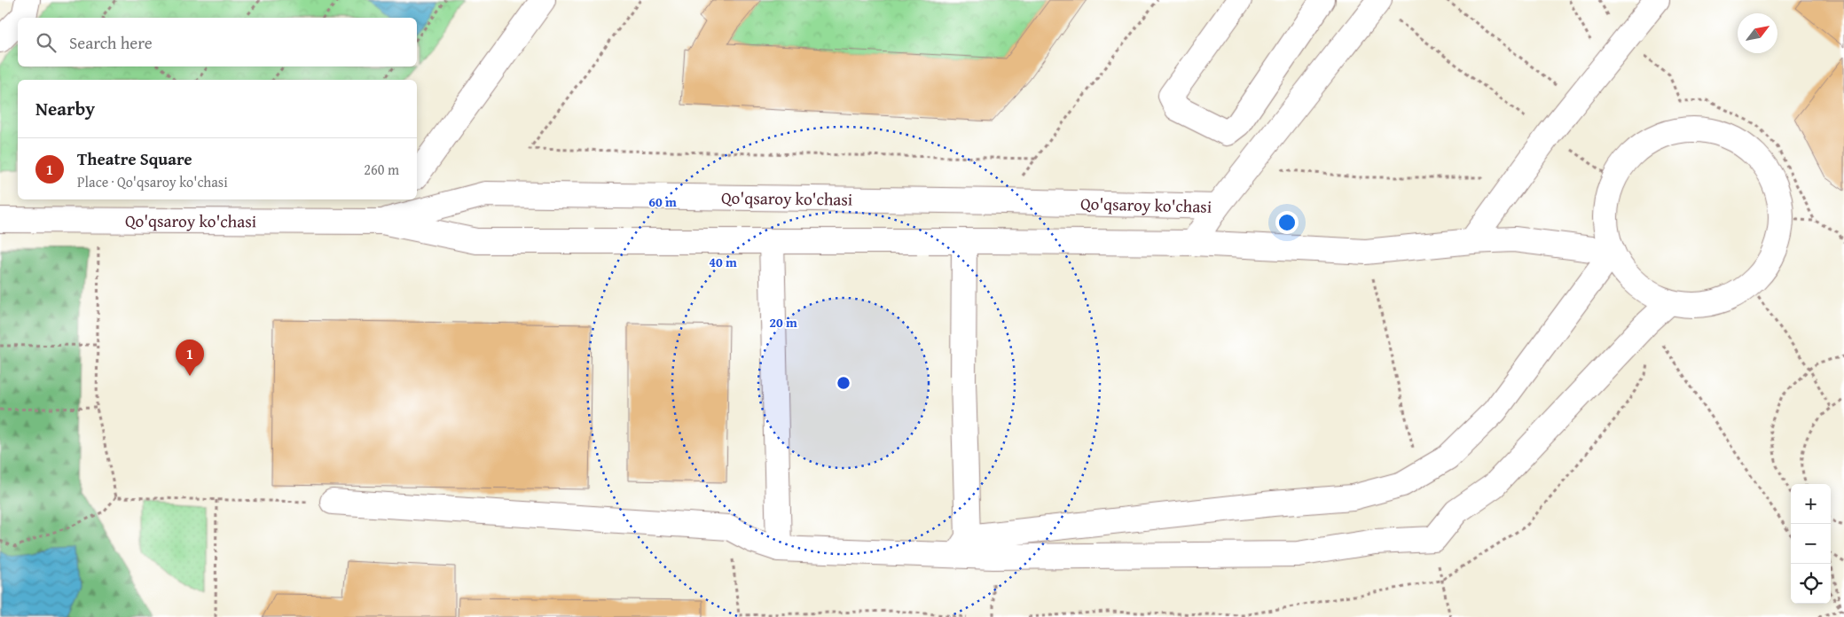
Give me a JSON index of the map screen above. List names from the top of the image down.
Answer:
{
  "streets": {
    "street": ["Qo'qsaroy ko'chasi"]
  },
  "north": "top right",
  "page": {
    "search": "Search here",
    "heading": "Nearby",
    "list": [
      {
        "mark": "1",
        "name": "Theatre Square",
        "note": "Place · Qo'qsaroy ko'chasi",
        "value": "260 m"
      }
    ],
    "pins": "1",
    "map_buttons": ["+", "−"]
  },
  "rings": ["60 m", "40 m", "20 m"]
}
